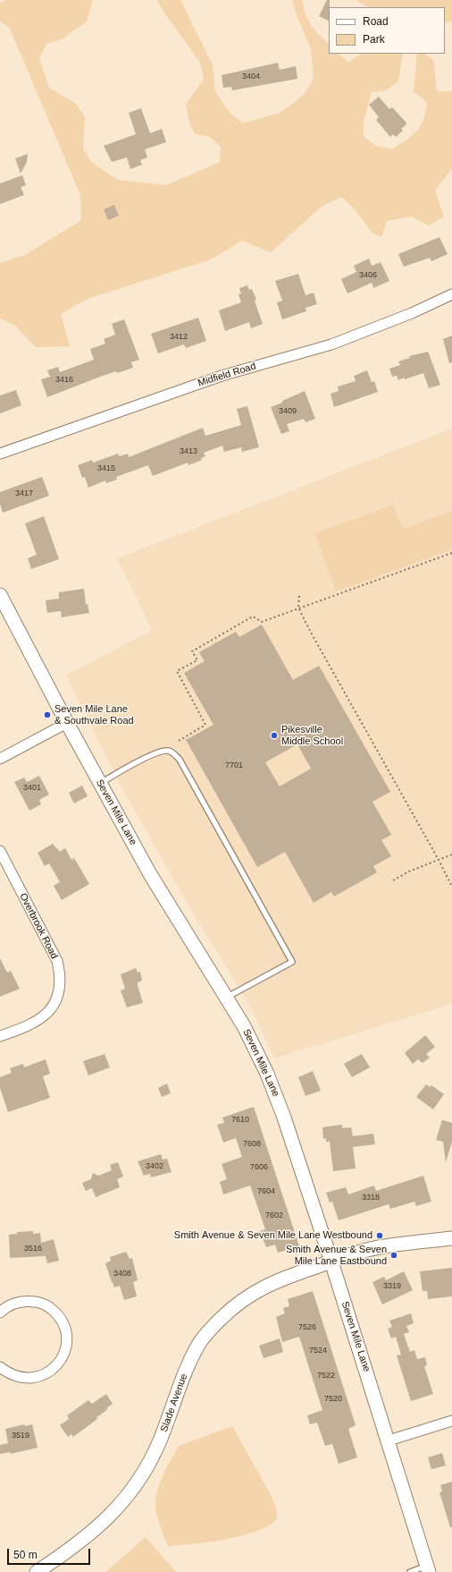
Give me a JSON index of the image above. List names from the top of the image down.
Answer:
{
  "streets": {
    "street": [
      "Midfield Road",
      "Seven Mile Lane",
      "Overbrook Road",
      "Slade Avenue"
    ]
  },
  "crossings": [
    ["Seven Mile Lane", "Slade Avenue"]
  ],
  "places": [
    "Seven Mile Lane & Southvale Road",
    "Pikesville Middle School",
    "Smith Avenue & Seven Mile Lane Westbound",
    "Smith Avenue & Seven Mile Lane Eastbound"
  ],
  "house_numbers": [
    "3404",
    "3406",
    "3412",
    "3416",
    "3409",
    "3413",
    "3415",
    "3417",
    "7701",
    "3401",
    "7610",
    "7608",
    "3402",
    "7606",
    "7604",
    "3318",
    "7602",
    "3516",
    "3408",
    "3319",
    "7526",
    "7524",
    "7522",
    "7520",
    "3519"
  ],
  "legend": ["Road", "Park"],
  "scale_bar": "50 m"
}
